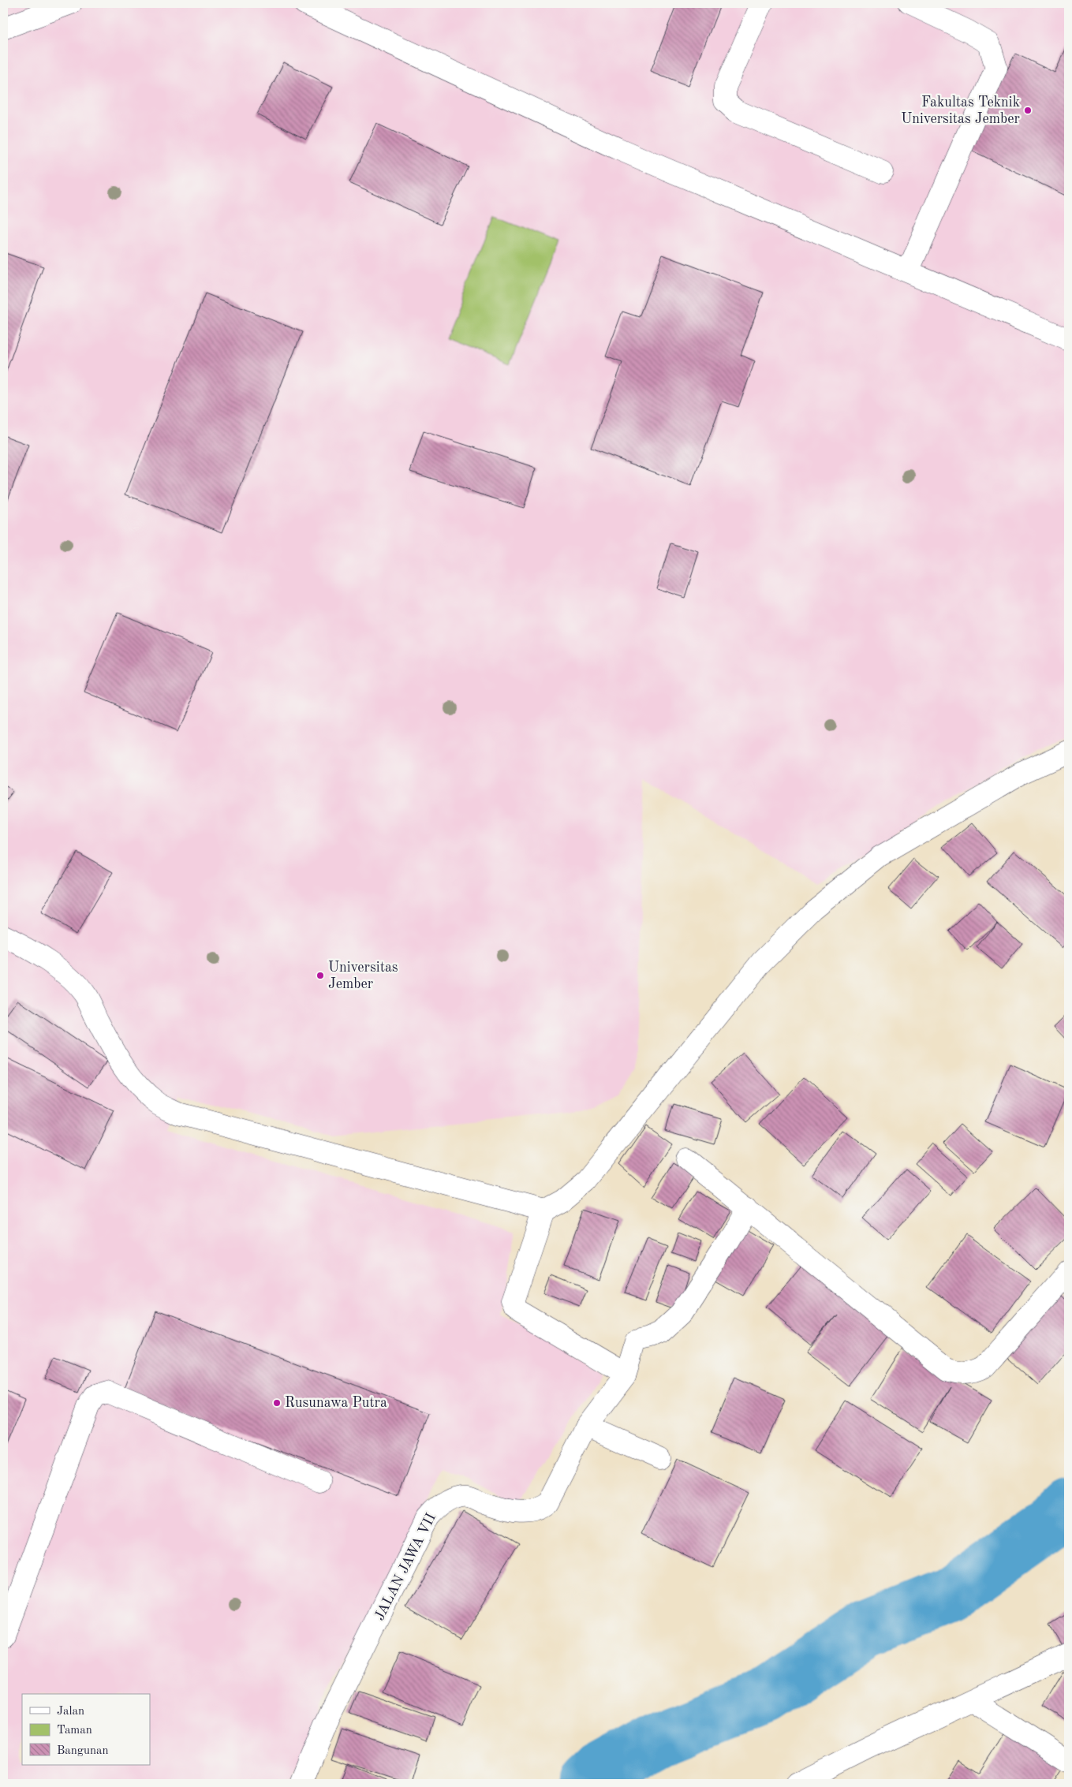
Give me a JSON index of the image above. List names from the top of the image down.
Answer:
{
  "streets": {
    "street": ["JALAN JAWA VII"]
  },
  "places": ["Fakultas Teknik Universitas Jember", "Universitas Jember", "Rusunawa Putra"],
  "legend": ["Jalan", "Taman", "Bangunan"]
}
